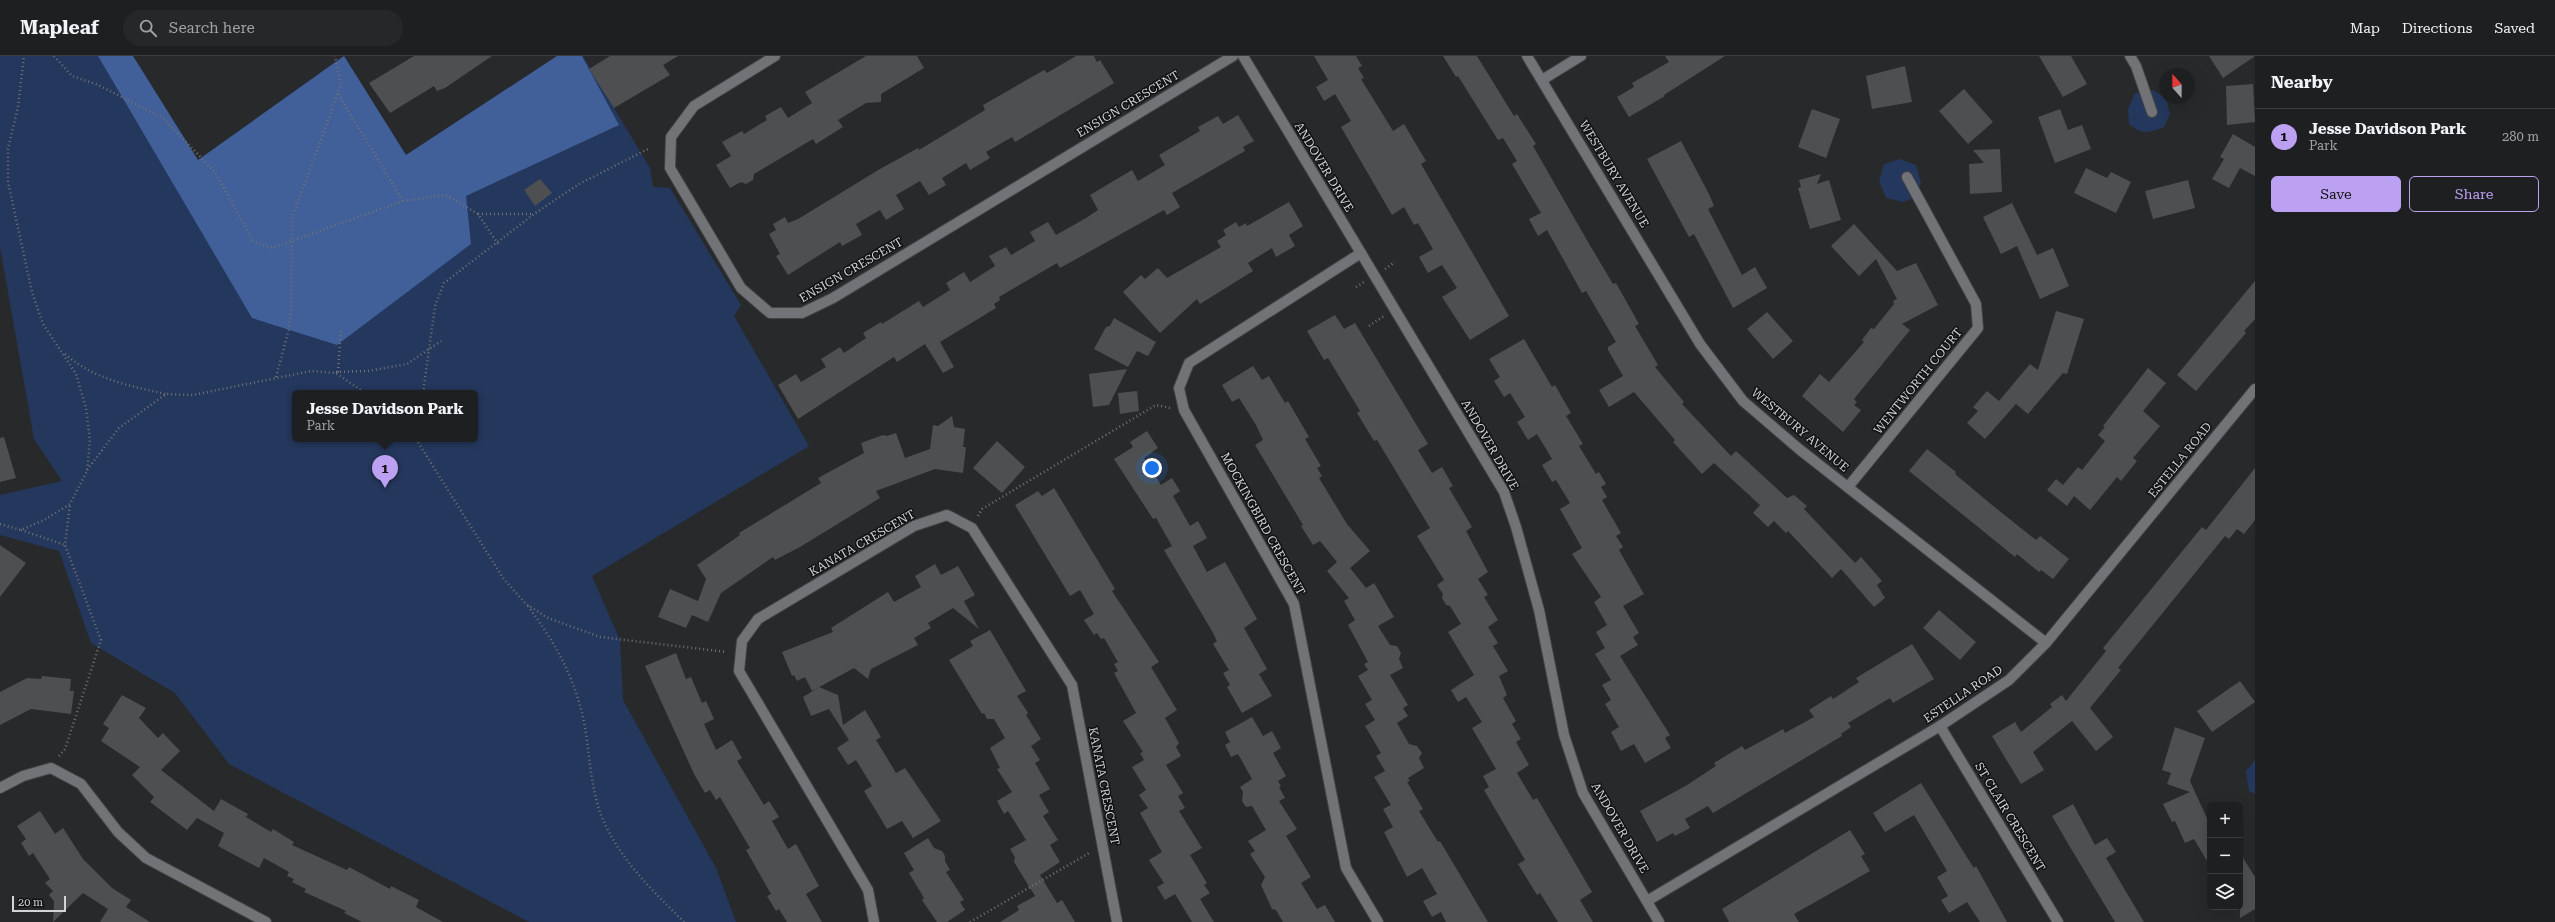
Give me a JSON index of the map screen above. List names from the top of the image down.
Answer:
{
  "streets": {
    "street": [
      "ENSIGN CRESCENT",
      "ANDOVER DRIVE",
      "WESTBURY AVENUE",
      "WENTWORTH COURT",
      "ESTELLA ROAD",
      "MOCKINGBIRD CRESCENT",
      "KANATA CRESCENT",
      "ST CLAIR CRESCENT"
    ]
  },
  "crossings": [
    ["ANDOVER DRIVE", "ESTELLA ROAD"],
    ["ANDOVER DRIVE", "MOCKINGBIRD CRESCENT"],
    ["WESTBURY AVENUE", "WENTWORTH COURT"],
    ["WESTBURY AVENUE", "ESTELLA ROAD"],
    ["ESTELLA ROAD", "ST CLAIR CRESCENT"]
  ],
  "scale_bar": "20 m",
  "north": "top",
  "page": {
    "header": "Mapleaf",
    "search": "Search here",
    "nav": ["Map", "Directions", "Saved"],
    "heading": "Nearby",
    "list": [
      {
        "mark": "1",
        "name": "Jesse Davidson Park",
        "note": "Park",
        "value": "280 m"
      }
    ],
    "buttons": ["Save", "Share"],
    "popup": ["Jesse Davidson Park", "Park"],
    "pins": "1",
    "map_buttons": ["+", "−"],
    "scale": "20 m"
  }
}
